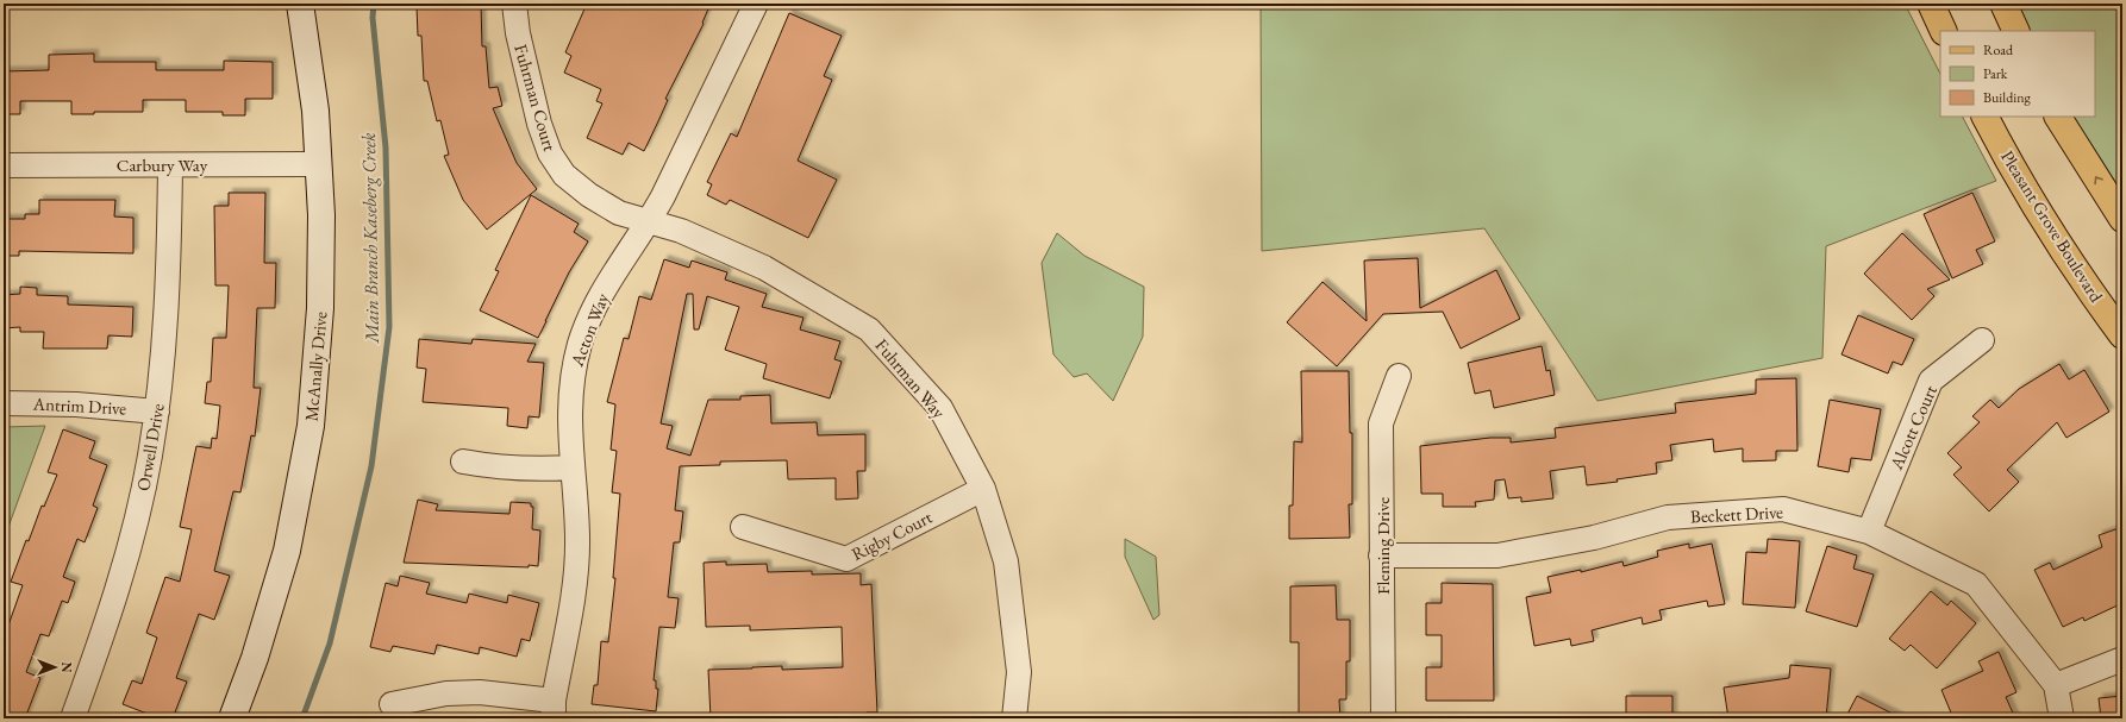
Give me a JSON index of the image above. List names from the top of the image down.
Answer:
{
  "streets": {
    "main road": ["Pleasant Grove Boulevard"],
    "street": [
      "Fuhrman Court",
      "Carbury Way",
      "Acton Way",
      "McAnally Drive",
      "Fuhrman Way",
      "Antrim Drive",
      "Alcott Court",
      "Orwell Drive",
      "Beckett Drive",
      "Rigby Court",
      "Fleming Drive"
    ]
  },
  "crossings": [
    ["Fuhrman Court", "Acton Way"],
    ["Fuhrman Court", "Fuhrman Way"],
    ["Carbury Way", "McAnally Drive"],
    ["Carbury Way", "Orwell Drive"],
    ["Acton Way", "Fuhrman Way"],
    ["Fuhrman Way", "Rigby Court"],
    ["Antrim Drive", "Orwell Drive"],
    ["Alcott Court", "Beckett Drive"],
    ["Beckett Drive", "Fleming Drive"]
  ],
  "water": ["Main Branch Kaseberg Creek"],
  "legend": ["Road", "Park", "Building"],
  "north": "right"
}
